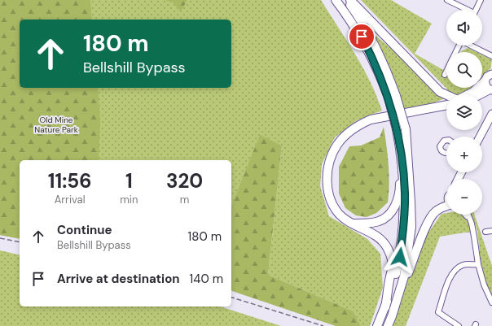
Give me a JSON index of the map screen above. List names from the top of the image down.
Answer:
{
  "parks": ["Old Mine Nature Park"],
  "page": {
    "map_buttons": ["+", "−"],
    "turn": ["180 m", "Bellshill Bypass"],
    "eta": [
      "11:56",
      "Arrival",
      "1",
      "min",
      "320",
      "m"
    ],
    "list": [
      {
        "name": "Continue",
        "note": "Bellshill Bypass",
        "value": "180 m"
      },
      {
        "name": "Arrive at destination",
        "value": "140 m"
      }
    ]
  }
}
